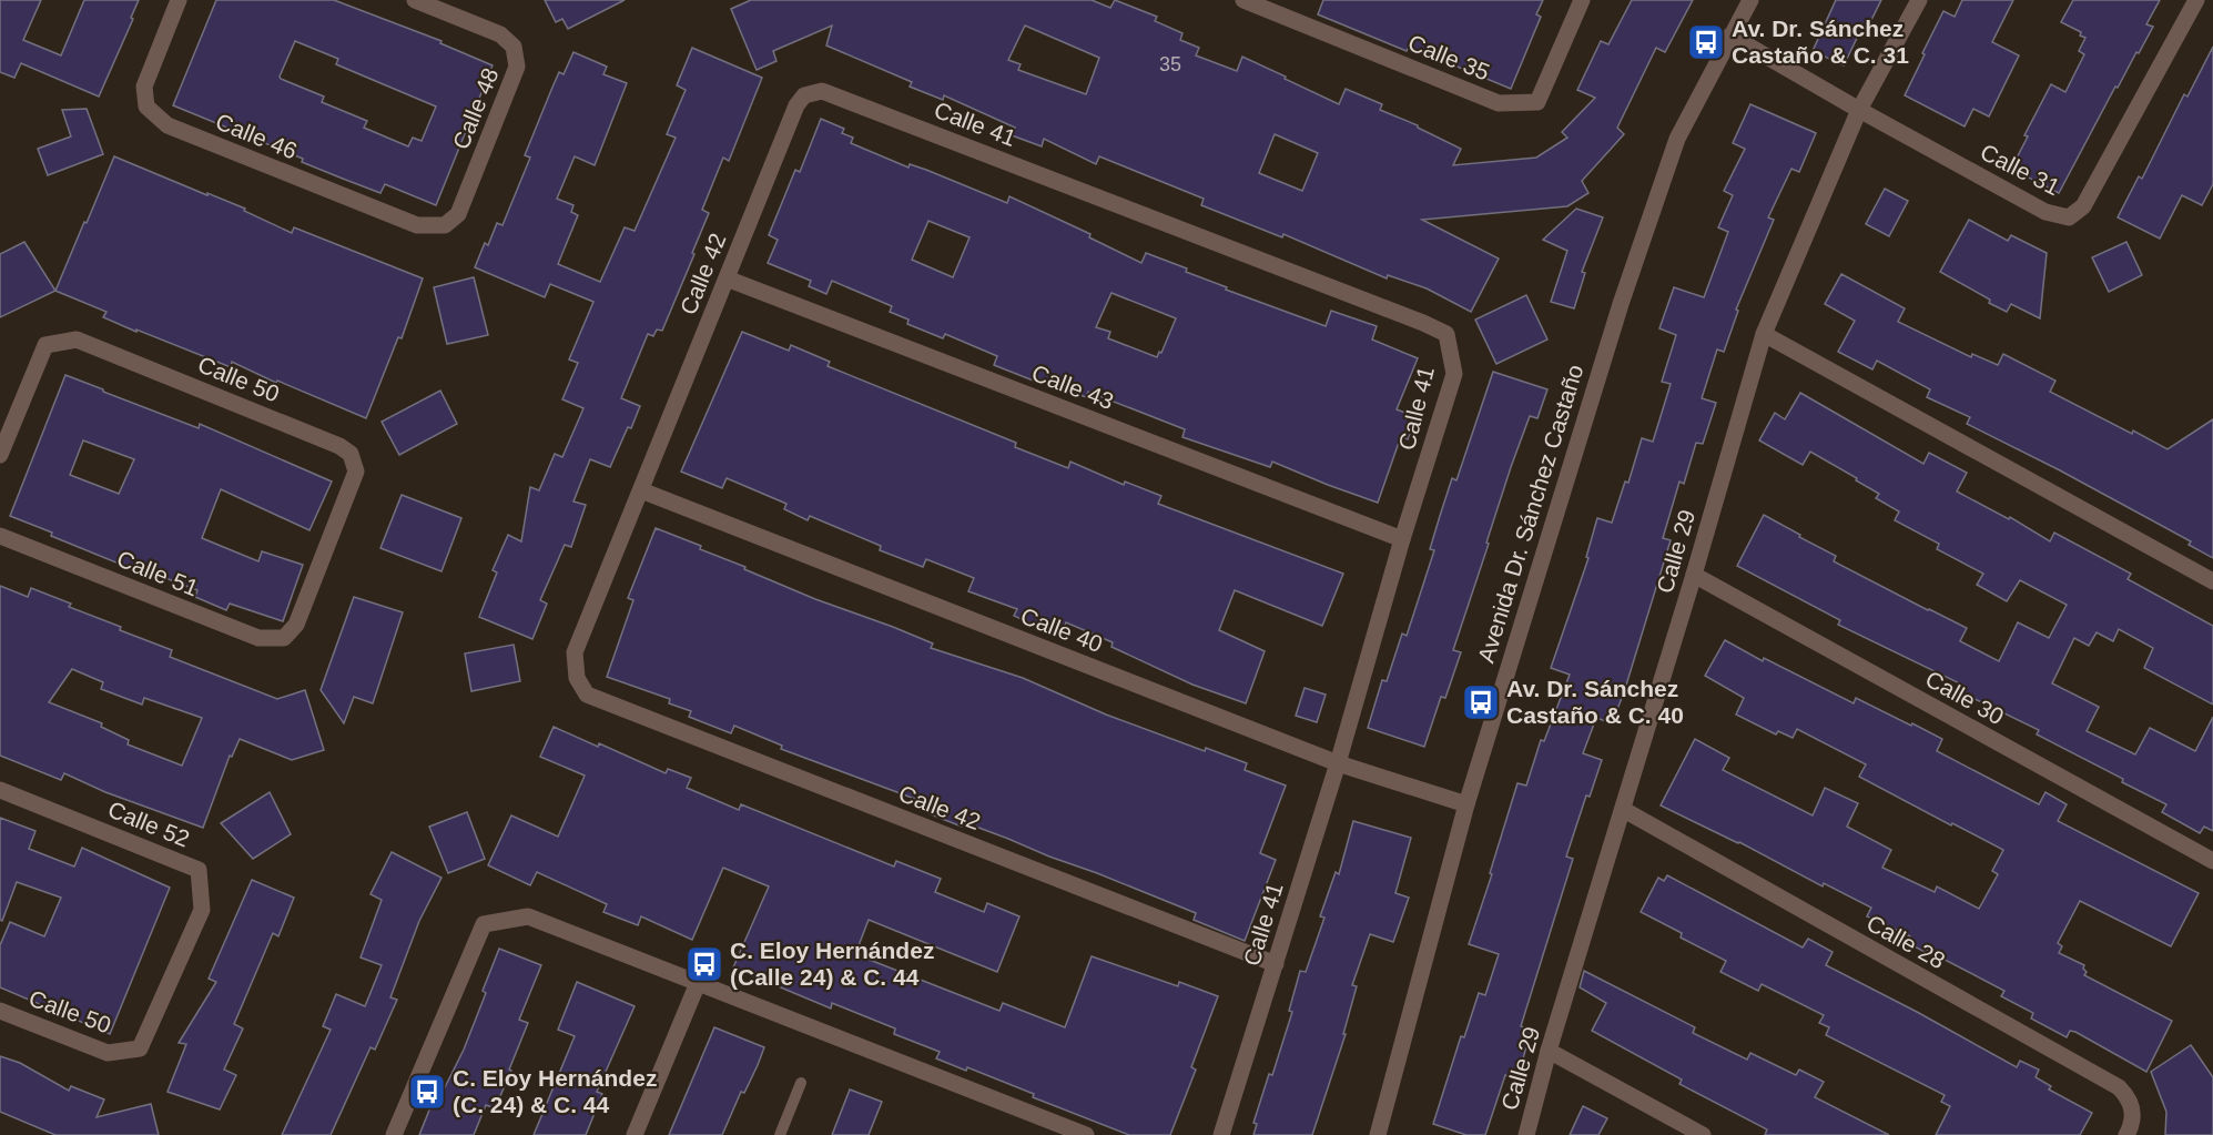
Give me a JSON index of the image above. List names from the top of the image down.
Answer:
{
  "streets": {
    "street": [
      "Calle 35",
      "Calle 48",
      "Calle 41",
      "Calle 46",
      "Calle 31",
      "Calle 42",
      "Calle 50",
      "Calle 43",
      "Avenida Dr. Sánchez Castaño",
      "Calle 29",
      "Calle 51",
      "Calle 40",
      "Calle 30",
      "Calle 52",
      "Calle 28"
    ]
  },
  "crossings": [
    ["Calle 48", "Calle 46"],
    ["Calle 41", "Calle 42"],
    ["Calle 41", "Calle 43"],
    ["Calle 41", "Calle 40"],
    ["Calle 31", "Avenida Dr. Sánchez Castaño"],
    ["Calle 31", "Calle 29"],
    ["Calle 42", "Calle 43"],
    ["Calle 42", "Calle 40"],
    ["Calle 50", "Calle 51"],
    ["Calle 50", "Calle 52"],
    ["Avenida Dr. Sánchez Castaño", "Calle 40"],
    ["Calle 29", "Calle 30"],
    ["Calle 29", "Calle 28"]
  ],
  "places": {
    "bus stop": [
      "Av. Dr. Sánchez Castaño & C. 31",
      "Av. Dr. Sánchez Castaño & C. 40",
      "C. Eloy Hernández (Calle 24) & C. 44",
      "C. Eloy Hernández (C. 24) & C. 44"
    ]
  },
  "house_numbers": ["35"]
}
